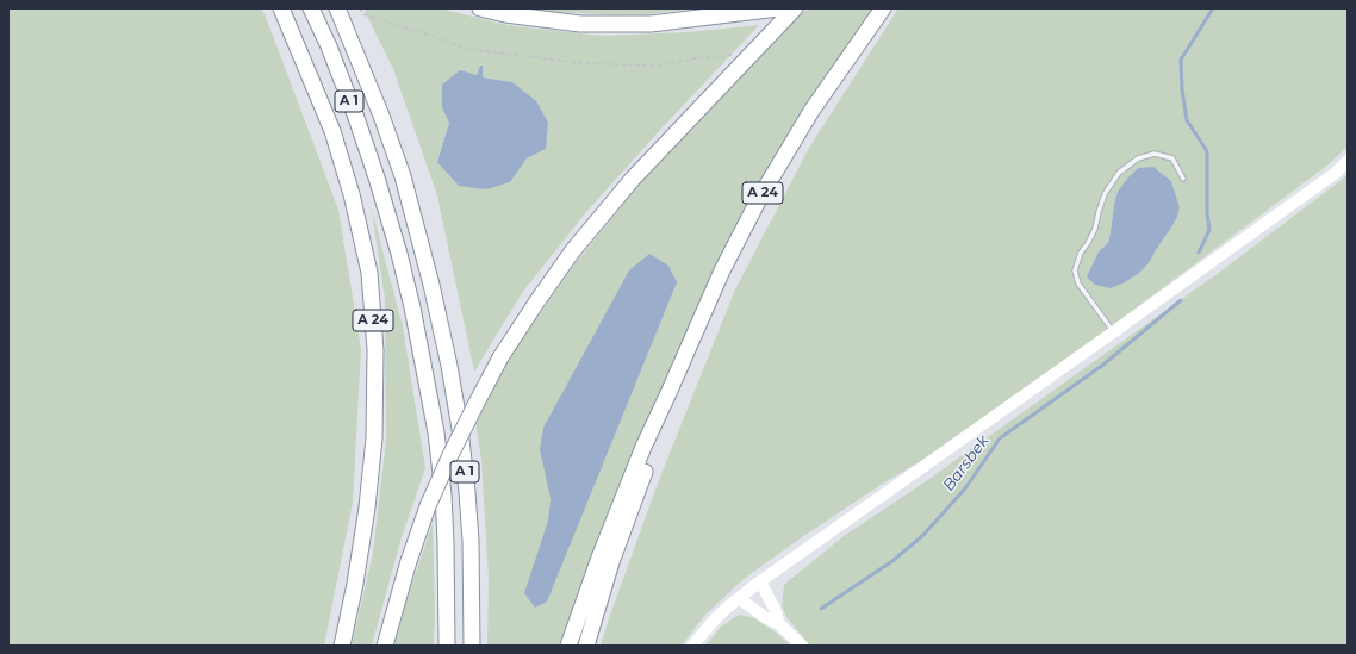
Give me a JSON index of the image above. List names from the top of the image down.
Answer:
{
  "streets": {
    "highway": ["A 1", "A 24"]
  },
  "water": ["Barsbek"]
}
